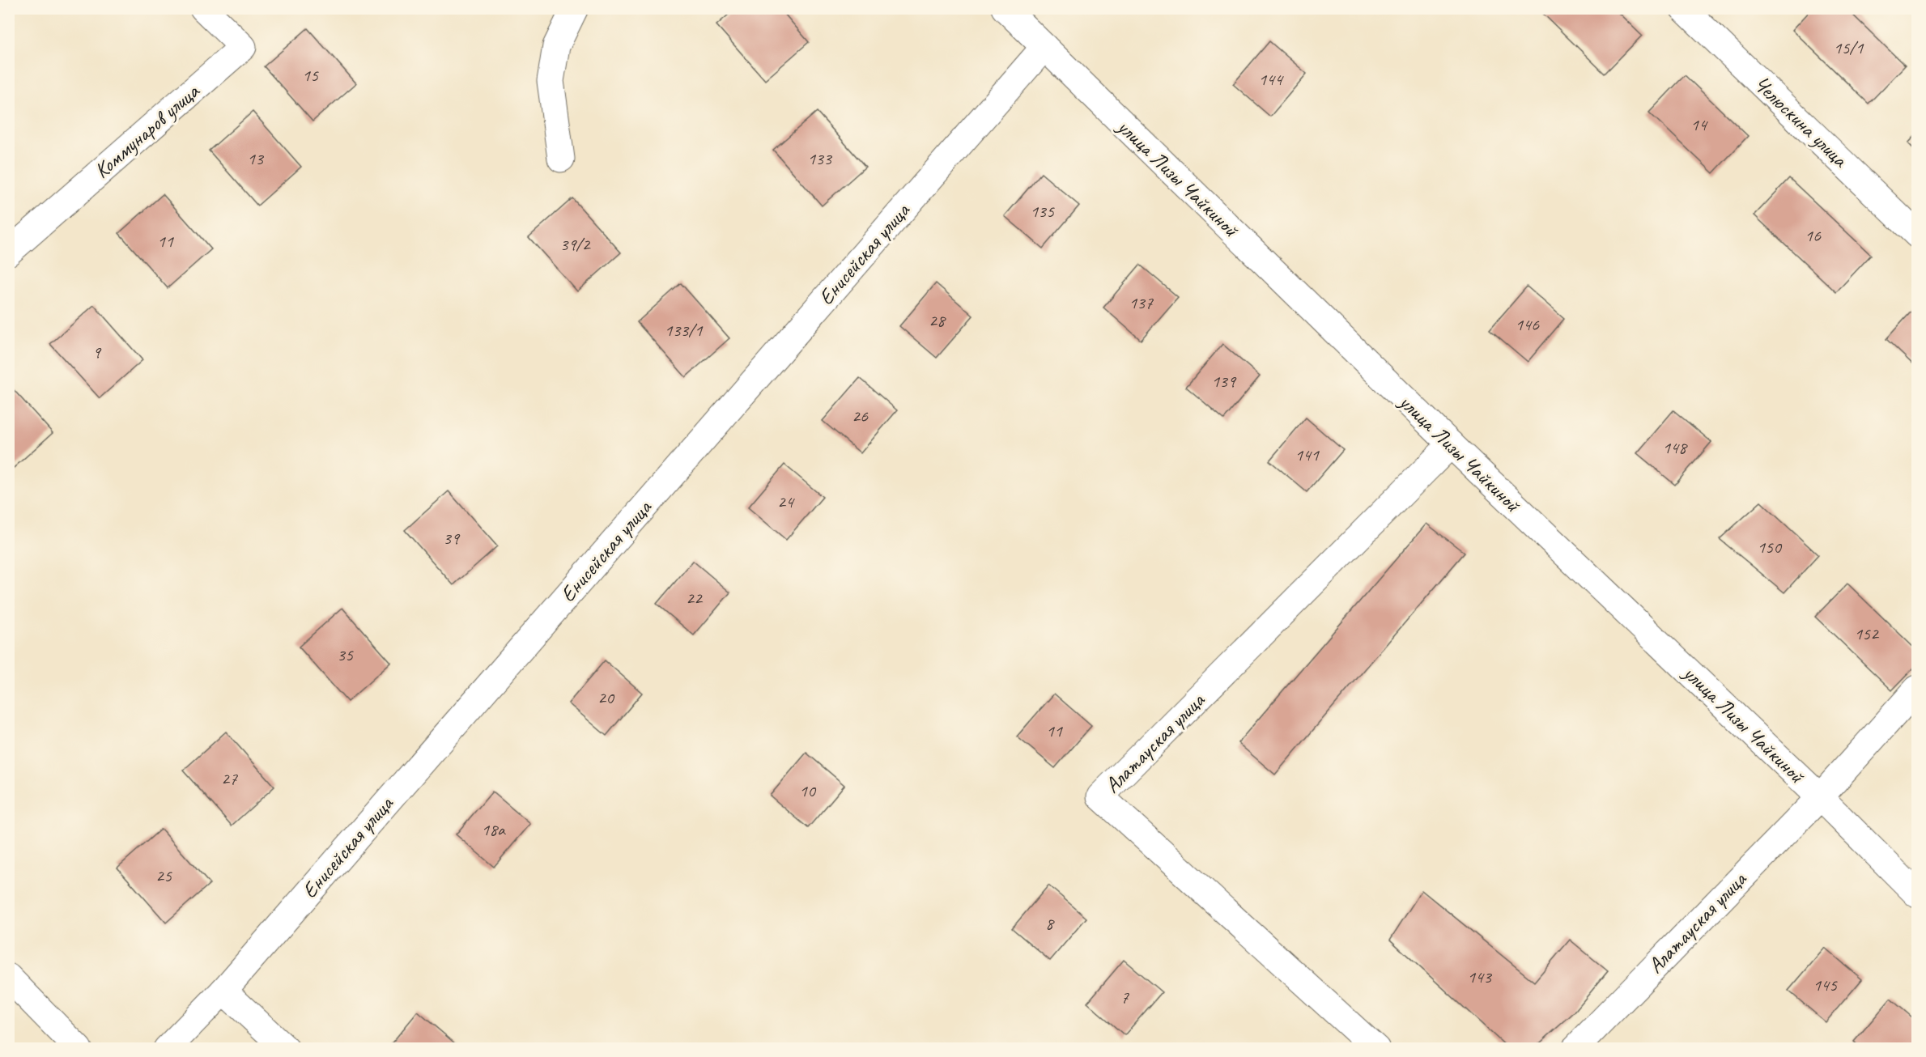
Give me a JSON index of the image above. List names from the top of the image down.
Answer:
{
  "streets": {
    "street": [
      "Челюскина улица",
      "Коммунаров улица",
      "улица Лизы Чайкиной",
      "Енисейская улица",
      "Алатауская улица"
    ]
  },
  "crossings": [
    ["улица Лизы Чайкиной", "Енисейская улица"],
    ["улица Лизы Чайкиной", "Алатауская улица"]
  ],
  "house_numbers": [
    "15/1",
    "15",
    "144",
    "14",
    "13",
    "133",
    "135",
    "16",
    "11",
    "39/2",
    "137",
    "28",
    "146",
    "133/1",
    "9",
    "139",
    "26",
    "148",
    "141",
    "24",
    "39",
    "150",
    "22",
    "152",
    "35",
    "20",
    "11",
    "27",
    "10",
    "18а",
    "25",
    "8",
    "143",
    "145",
    "7"
  ]
}
